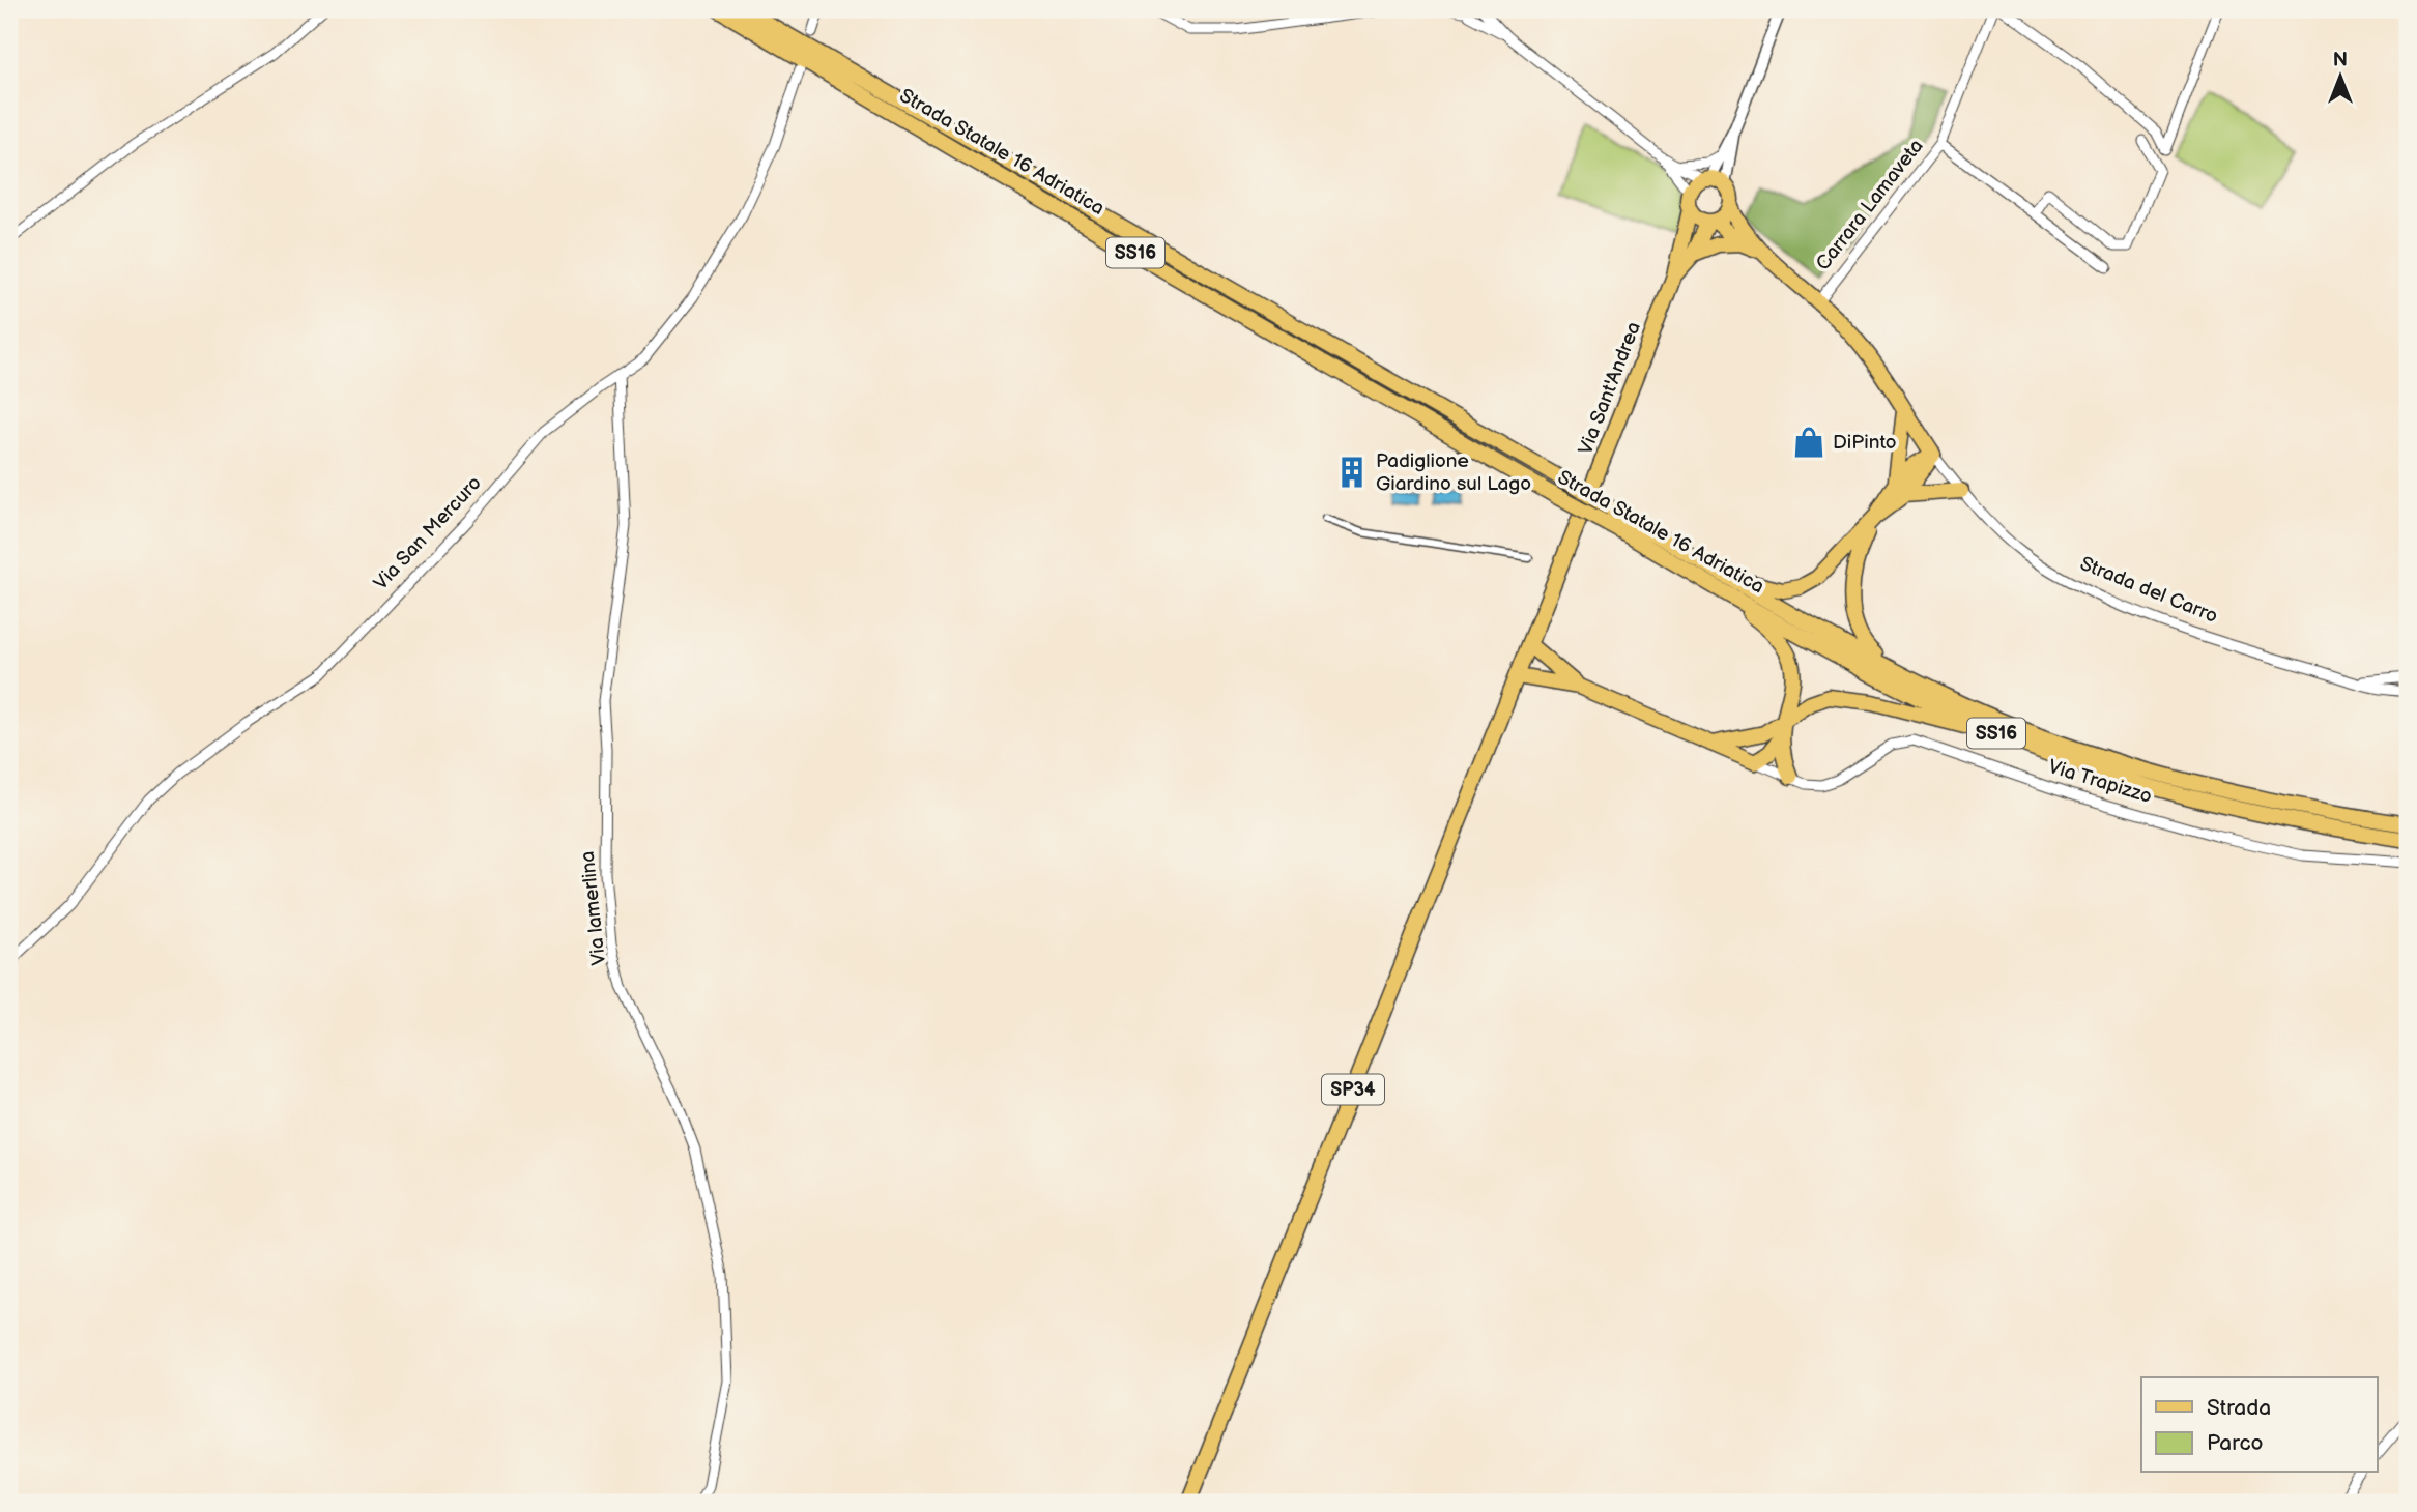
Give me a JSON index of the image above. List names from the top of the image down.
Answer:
{
  "streets": {
    "main road": [
      "Strada Statale 16 Adriatica",
      "SS16",
      "Via Sant'Andrea",
      "Strada del Carro",
      "SP34"
    ],
    "street": [
      "Carrara Lamaveta",
      "Via San Mercuro",
      "Via Trapizzo",
      "Via lamerlina"
    ]
  },
  "crossings": [
    ["Carrara Lamaveta", "Strada del Carro"],
    ["Via Sant'Andrea", "Strada del Carro"],
    ["Via Sant'Andrea", "SP34"],
    ["Via San Mercuro", "Via lamerlina"]
  ],
  "places": {
    "shop": ["DiPinto"],
    "building": ["Padiglione Giardino sul Lago"]
  },
  "legend": ["Strada", "Parco"],
  "north": "top"
}
